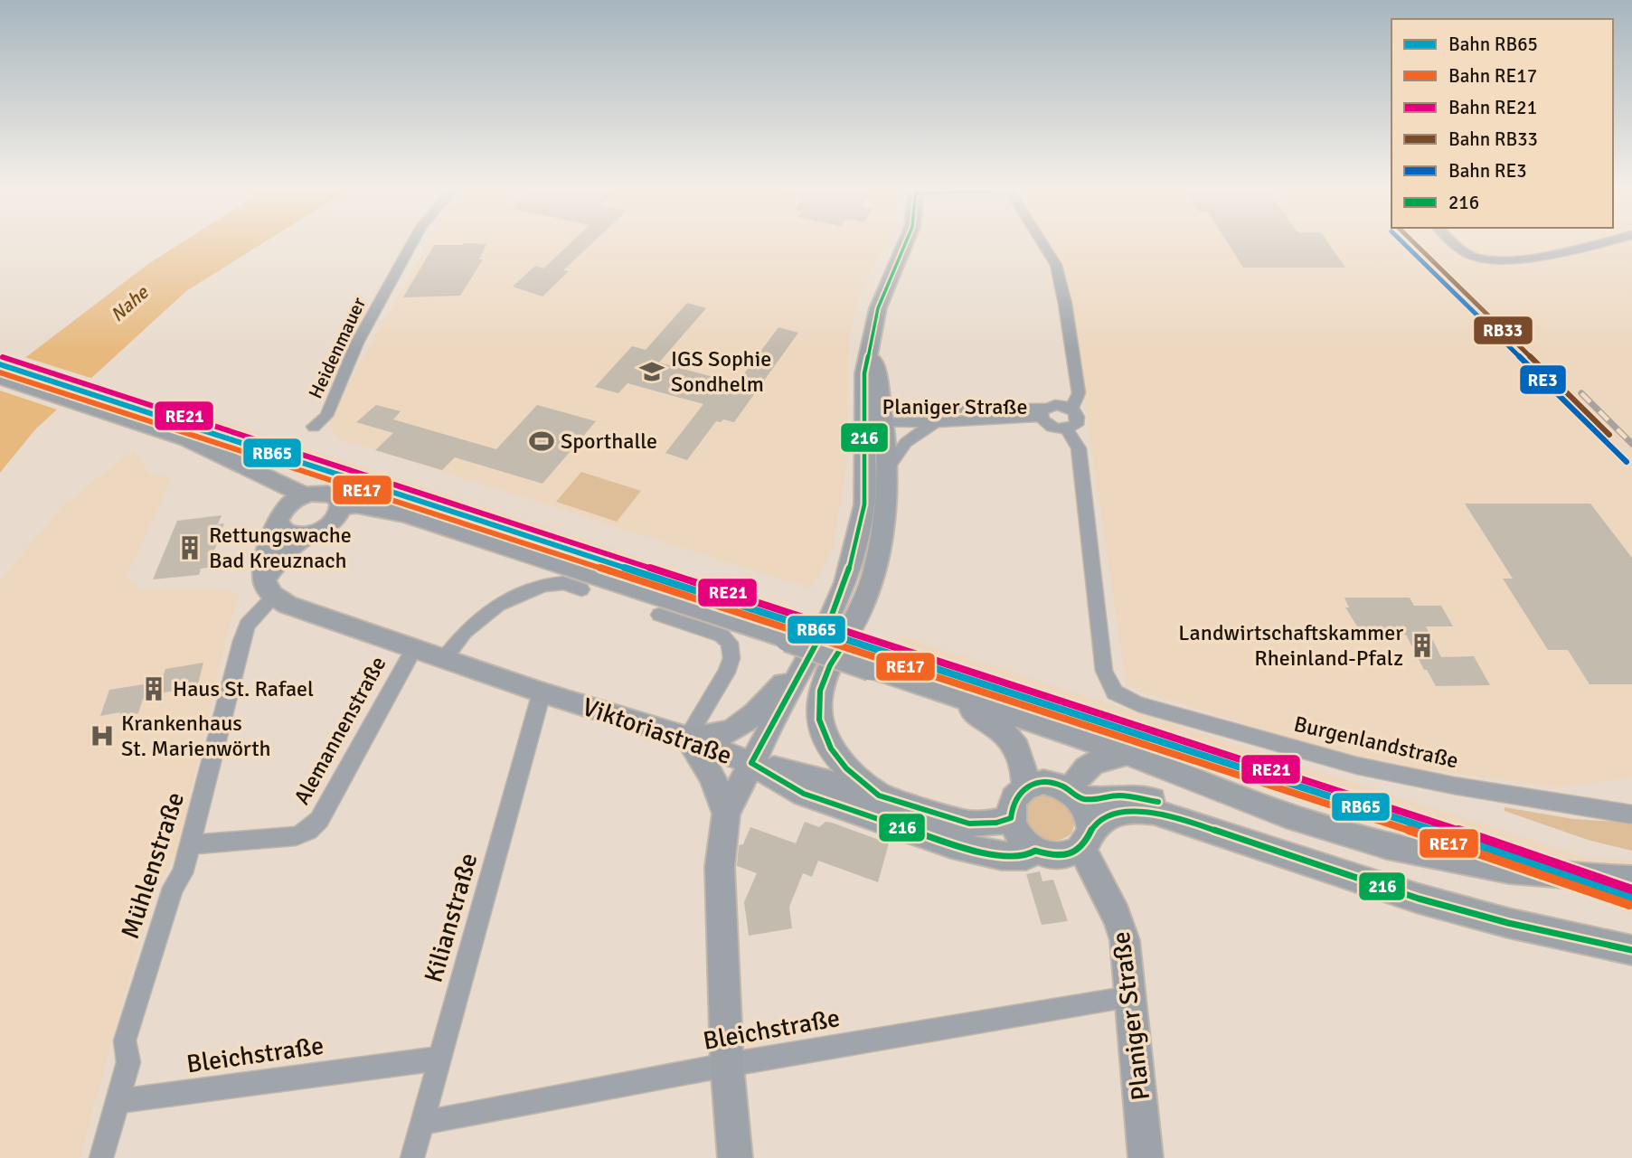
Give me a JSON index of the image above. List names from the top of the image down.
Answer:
{
  "streets": {
    "street": [
      "Heidenmauer",
      "Planiger Straße",
      "Alemannenstraße",
      "Viktoriastraße",
      "Burgenlandstraße",
      "Mühlenstraße",
      "Kilianstraße",
      "Bleichstraße"
    ]
  },
  "crossings": [
    ["Planiger Straße", "Burgenlandstraße"],
    ["Planiger Straße", "Bleichstraße"],
    ["Alemannenstraße", "Viktoriastraße"],
    ["Alemannenstraße", "Mühlenstraße"],
    ["Viktoriastraße", "Mühlenstraße"],
    ["Viktoriastraße", "Kilianstraße"],
    ["Viktoriastraße", "Bleichstraße"],
    ["Mühlenstraße", "Bleichstraße"],
    ["Kilianstraße", "Bleichstraße"]
  ],
  "water": ["Nahe"],
  "places": {
    "school or university": ["IGS Sophie Sondhelm"],
    "sports": ["Sporthalle"],
    "building": ["Rettungswache Bad Kreuznach", "Landwirtschaftskammer Rheinland-Pfalz", "Haus St. Rafael"],
    "hospital": ["Krankenhaus St. Marienwörth"]
  },
  "lines": [
    "rail line RB33",
    "rail line RE3",
    "transit line 216",
    "rail line RE21",
    "rail line RB65",
    "rail line RE17"
  ],
  "legend": [
    "Bahn RB65",
    "Bahn RE17",
    "Bahn RE21",
    "Bahn RB33",
    "Bahn RE3",
    "216"
  ]
}
